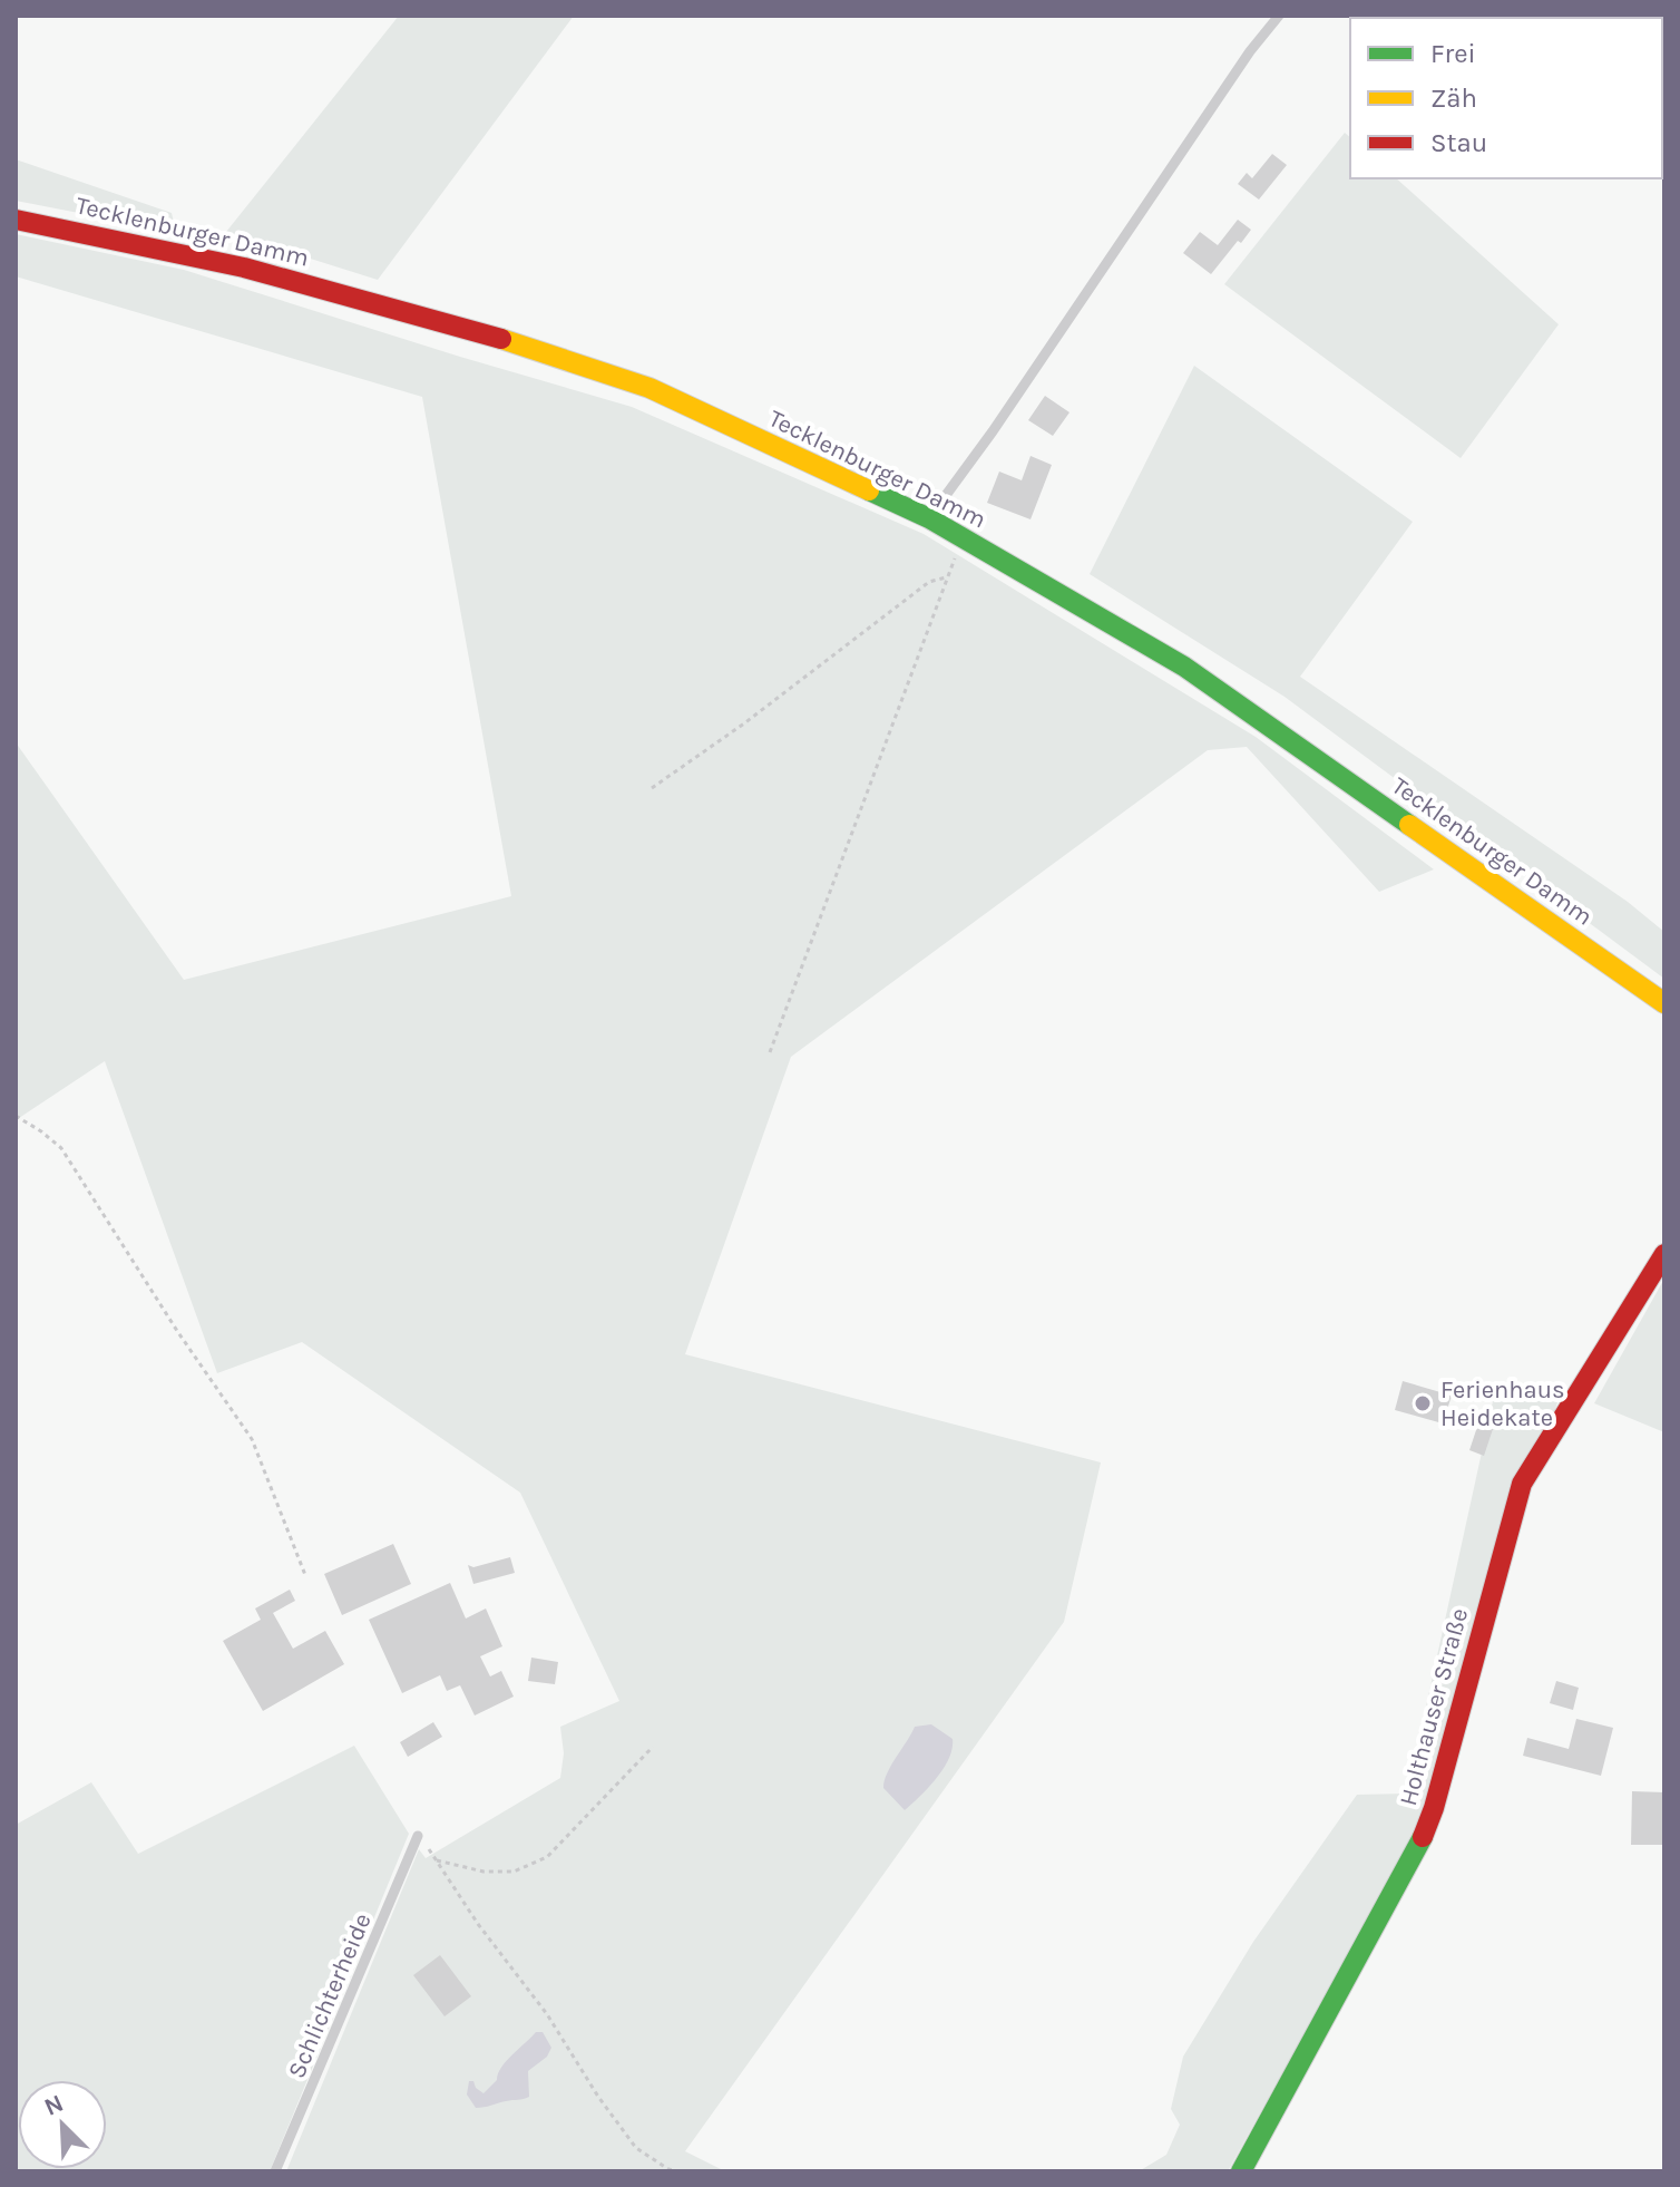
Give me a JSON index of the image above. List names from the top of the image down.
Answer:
{
  "streets": {
    "main road": ["Tecklenburger Damm", "Holthauser Straße"],
    "lane": ["Schlichterheide"]
  },
  "places": ["Ferienhaus Heidekate"],
  "legend": ["Frei", "Zäh", "Stau"],
  "north": "top left"
}
